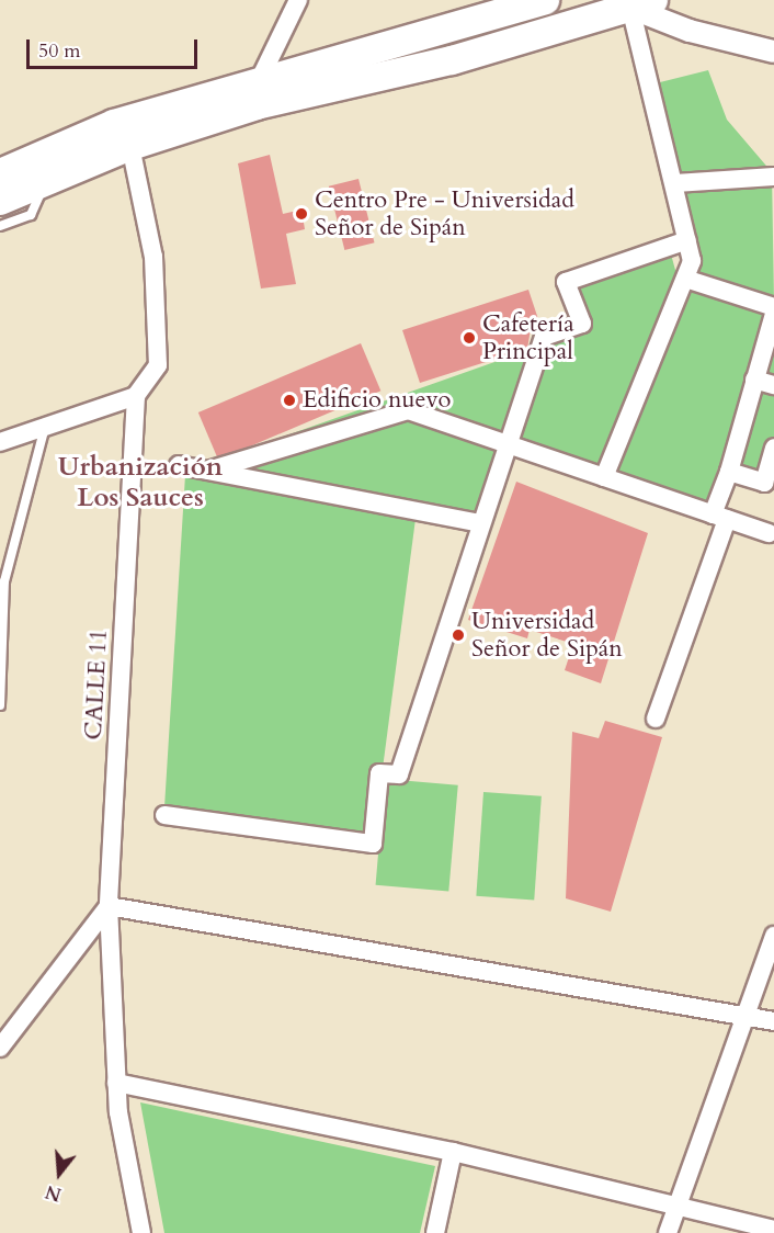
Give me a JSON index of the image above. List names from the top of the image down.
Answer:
{
  "streets": {
    "street": ["CALLE 11"]
  },
  "districts": ["Urbanización Los Sauces"],
  "places": [
    "Centro Pre - Universidad Señor de Sipán",
    "Cafetería Principal",
    "Edificio nuevo",
    "Universidad Señor de Sipán"
  ],
  "scale_bar": "50 m",
  "north": "bottom"
}
